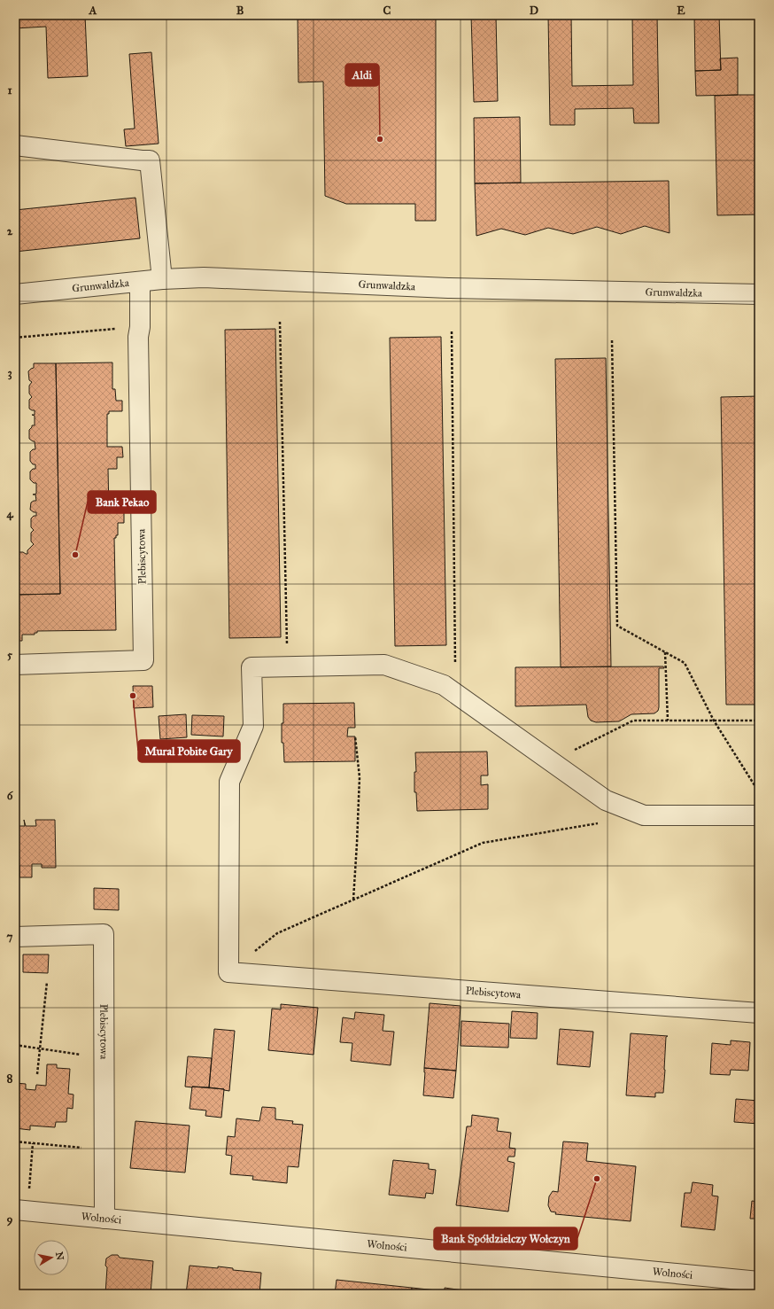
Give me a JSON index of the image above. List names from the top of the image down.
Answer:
{
  "streets": {
    "street": ["Grunwaldzka", "Plebiscytowa", "Wolności"]
  },
  "crossings": [
    ["Grunwaldzka", "Plebiscytowa"],
    ["Plebiscytowa", "Wolności"]
  ],
  "places": [
    "Aldi",
    "Bank Pekao",
    "Mural Pobite Gary",
    "Bank Spółdzielczy Wołczyn"
  ],
  "north": "right",
  "grid": {
    "columns": [
      "A",
      "B",
      "C",
      "D",
      "E"
    ],
    "rows": [
      "1",
      "2",
      "3",
      "4",
      "5",
      "6",
      "7",
      "8",
      "9"
    ]
  }
}
